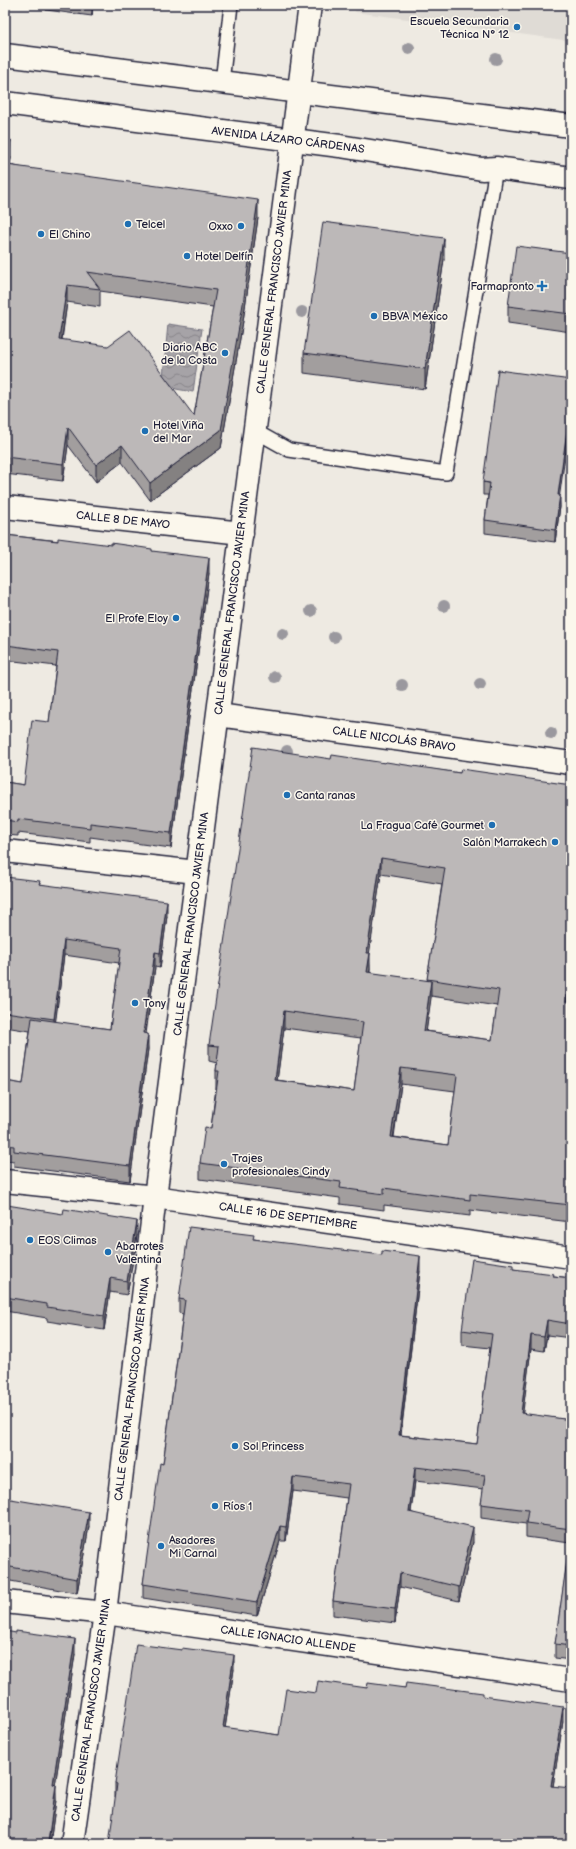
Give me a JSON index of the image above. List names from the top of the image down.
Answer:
{
  "streets": {
    "street": [
      "AVENIDA LÁZARO CÁRDENAS",
      "CALLE GENERAL FRANCISCO JAVIER MINA",
      "CALLE 8 DE MAYO",
      "CALLE NICOLÁS BRAVO",
      "CALLE 16 DE SEPTIEMBRE",
      "CALLE IGNACIO ALLENDE"
    ]
  },
  "crossings": [
    ["AVENIDA LÁZARO CÁRDENAS", "CALLE GENERAL FRANCISCO JAVIER MINA"],
    ["CALLE GENERAL FRANCISCO JAVIER MINA", "CALLE 8 DE MAYO"],
    ["CALLE GENERAL FRANCISCO JAVIER MINA", "CALLE NICOLÁS BRAVO"],
    ["CALLE GENERAL FRANCISCO JAVIER MINA", "CALLE 16 DE SEPTIEMBRE"],
    ["CALLE GENERAL FRANCISCO JAVIER MINA", "CALLE IGNACIO ALLENDE"]
  ],
  "places": {
    "other": [
      "Escuela Secundaria Técnica N° 12",
      "Telcel",
      "Oxxo",
      "El Chino",
      "Hotel Delfín",
      "BBVA México",
      "Diario ABC de la Costa",
      "Hotel Viña del Mar",
      "El Profe Eloy",
      "Canta ranas",
      "La Fragua Café Gourmet",
      "Salón Marrakech",
      "Tony",
      "Trajes profesionales Cindy",
      "EOS Climas",
      "Abarrotes Valentina",
      "Sol Princess",
      "Ríos 1",
      "Asadores Mi Carnal"
    ],
    "health": ["Farmapronto"]
  }
}
